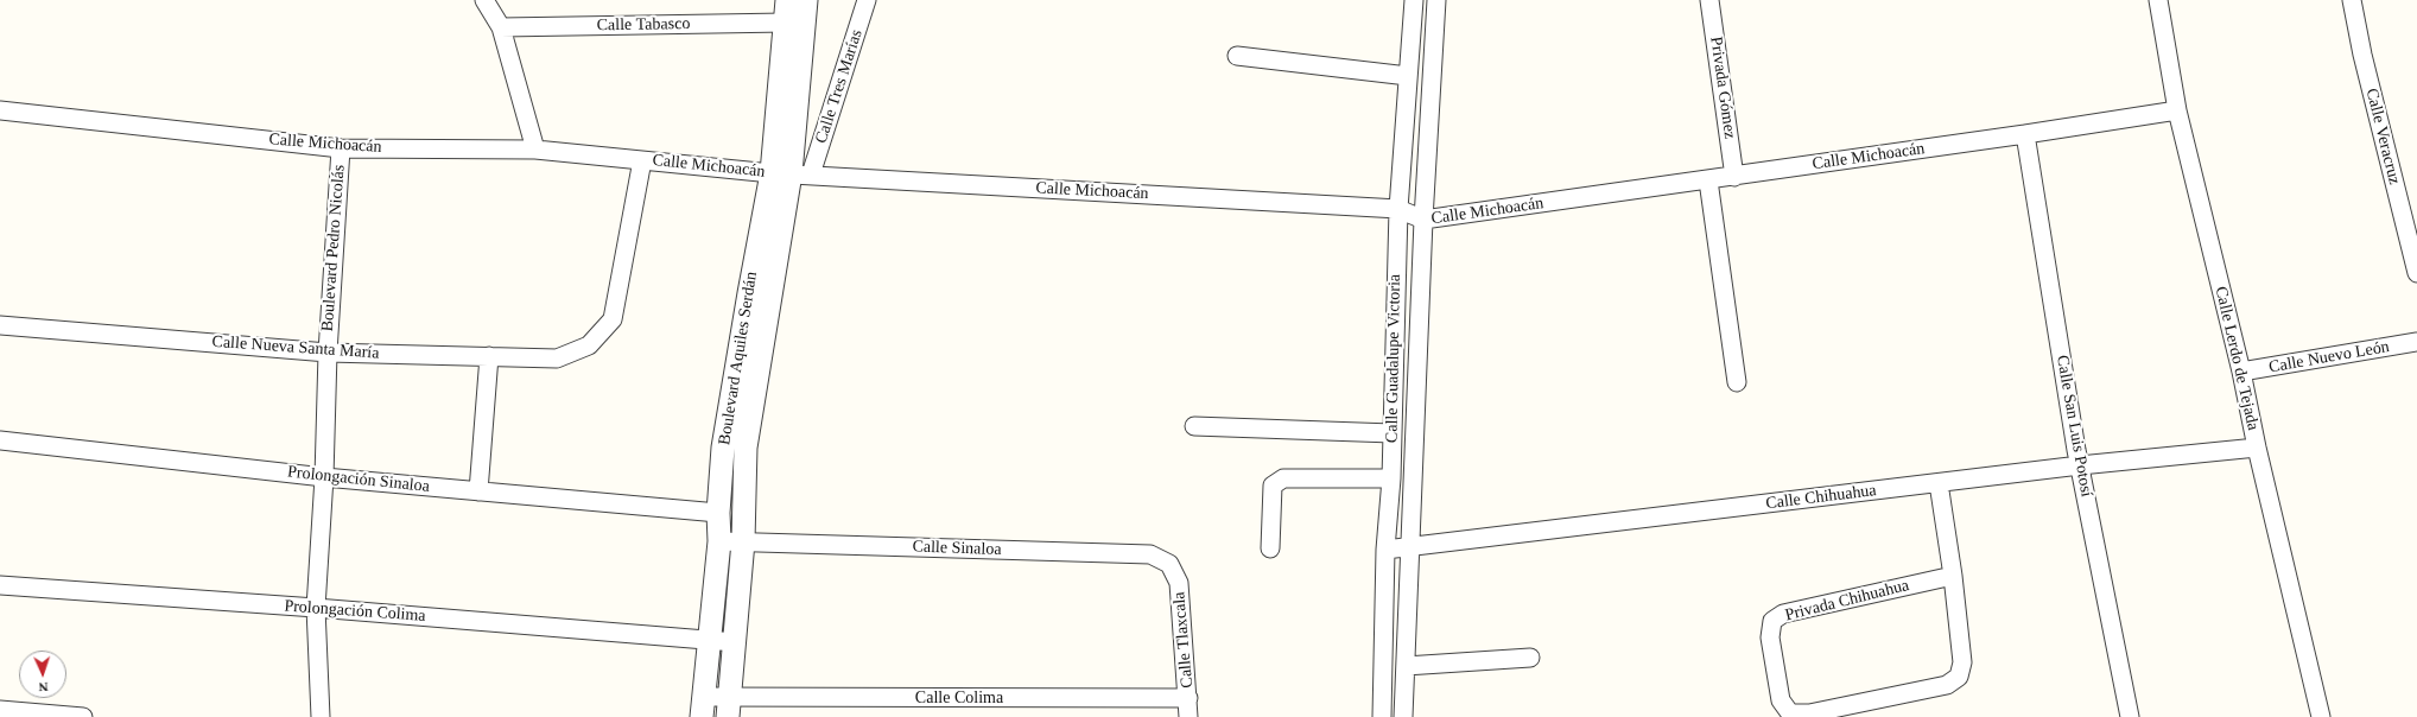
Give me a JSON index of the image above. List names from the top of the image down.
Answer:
{
  "streets": {
    "street": [
      "Calle Tabasco",
      "Calle Tres Marías",
      "Privada Gómez",
      "Calle Veracruz",
      "Calle Michoacán",
      "Boulevard Pedro Nicolás",
      "Calle Nueva Santa María",
      "Calle Nuevo León",
      "Boulevard Aquiles Serdán",
      "Calle Guadalupe Victoria",
      "Calle Lerdo de Tejada",
      "Calle San Luis Potosí",
      "Prolongación Sinaloa",
      "Calle Chihuahua",
      "Calle Sinaloa",
      "Privada Chihuahua",
      "Prolongación Colima",
      "Calle Tlaxcala",
      "Calle Colima"
    ]
  },
  "crossings": [
    ["Calle Tabasco", "Boulevard Aquiles Serdán"],
    ["Calle Tres Marías", "Calle Michoacán"],
    ["Calle Tres Marías", "Boulevard Aquiles Serdán"],
    ["Privada Gómez", "Calle Michoacán"],
    ["Calle Michoacán", "Boulevard Pedro Nicolás"],
    ["Calle Michoacán", "Calle Nueva Santa María"],
    ["Calle Michoacán", "Boulevard Aquiles Serdán"],
    ["Calle Michoacán", "Calle Guadalupe Victoria"],
    ["Calle Michoacán", "Calle Lerdo de Tejada"],
    ["Calle Michoacán", "Calle San Luis Potosí"],
    ["Boulevard Pedro Nicolás", "Calle Nueva Santa María"],
    ["Boulevard Pedro Nicolás", "Prolongación Sinaloa"],
    ["Boulevard Pedro Nicolás", "Prolongación Colima"],
    ["Calle Nuevo León", "Calle Lerdo de Tejada"],
    ["Boulevard Aquiles Serdán", "Prolongación Sinaloa"],
    ["Boulevard Aquiles Serdán", "Calle Sinaloa"],
    ["Boulevard Aquiles Serdán", "Prolongación Colima"],
    ["Boulevard Aquiles Serdán", "Calle Colima"],
    ["Calle Guadalupe Victoria", "Calle Chihuahua"],
    ["Calle Lerdo de Tejada", "Calle Chihuahua"],
    ["Calle San Luis Potosí", "Calle Chihuahua"],
    ["Calle Chihuahua", "Privada Chihuahua"],
    ["Calle Sinaloa", "Calle Tlaxcala"],
    ["Calle Tlaxcala", "Calle Colima"]
  ],
  "north": "bottom"
}
